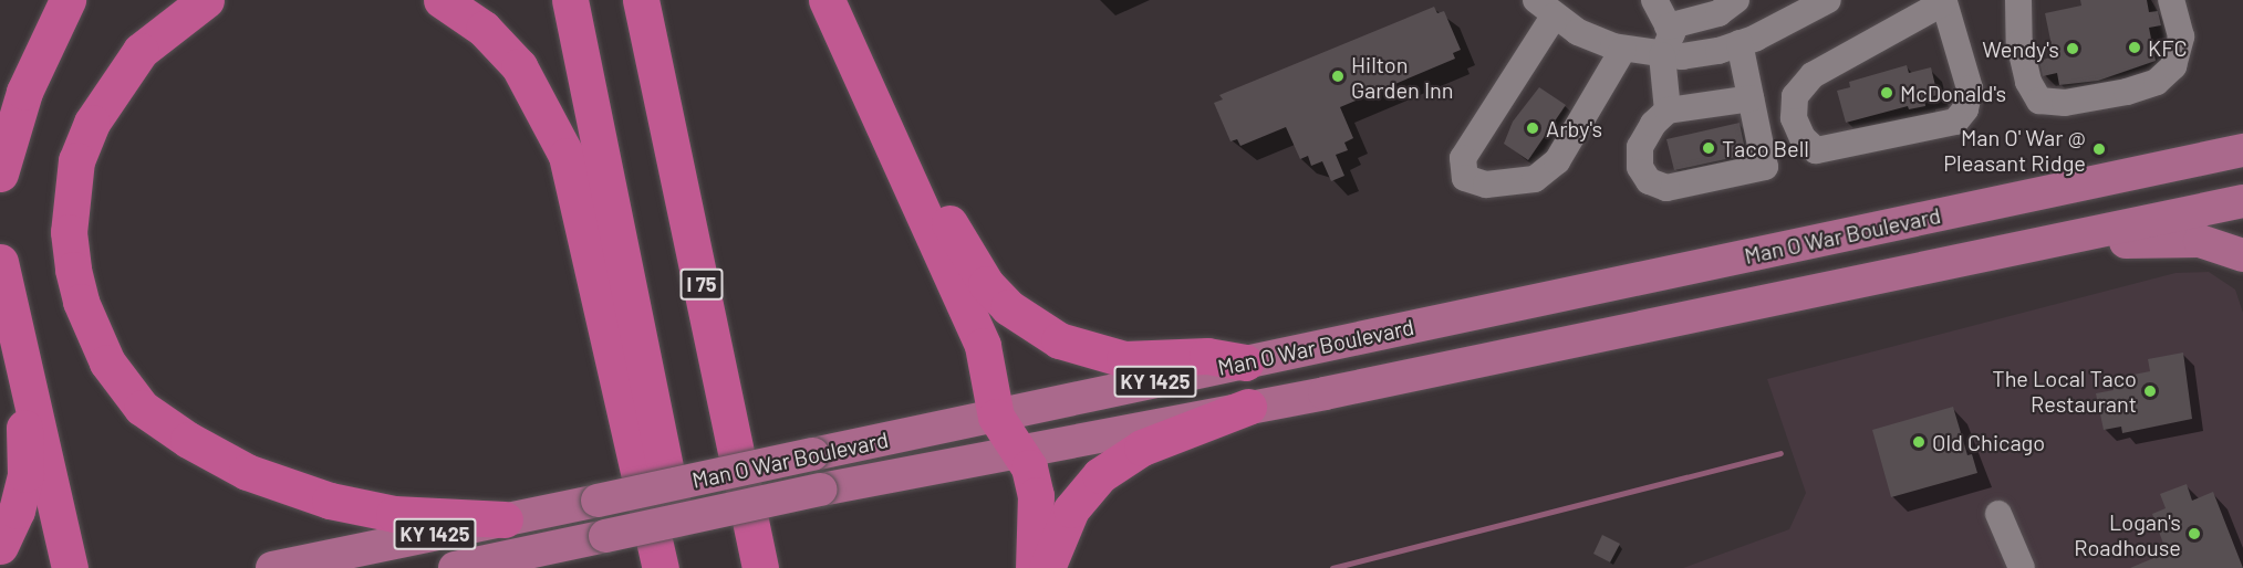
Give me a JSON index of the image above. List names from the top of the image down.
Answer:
{
  "streets": {
    "highway": ["I 75"],
    "main road": ["Man O War Boulevard", "KY 1425"]
  },
  "places": [
    "KFC",
    "Wendy's",
    "Hilton Garden Inn",
    "McDonald's",
    "Arby's",
    "Taco Bell",
    "Man O' War @ Pleasant Ridge",
    "The Local Taco Restaurant",
    "Old Chicago",
    "Logan's Roadhouse"
  ]
}
